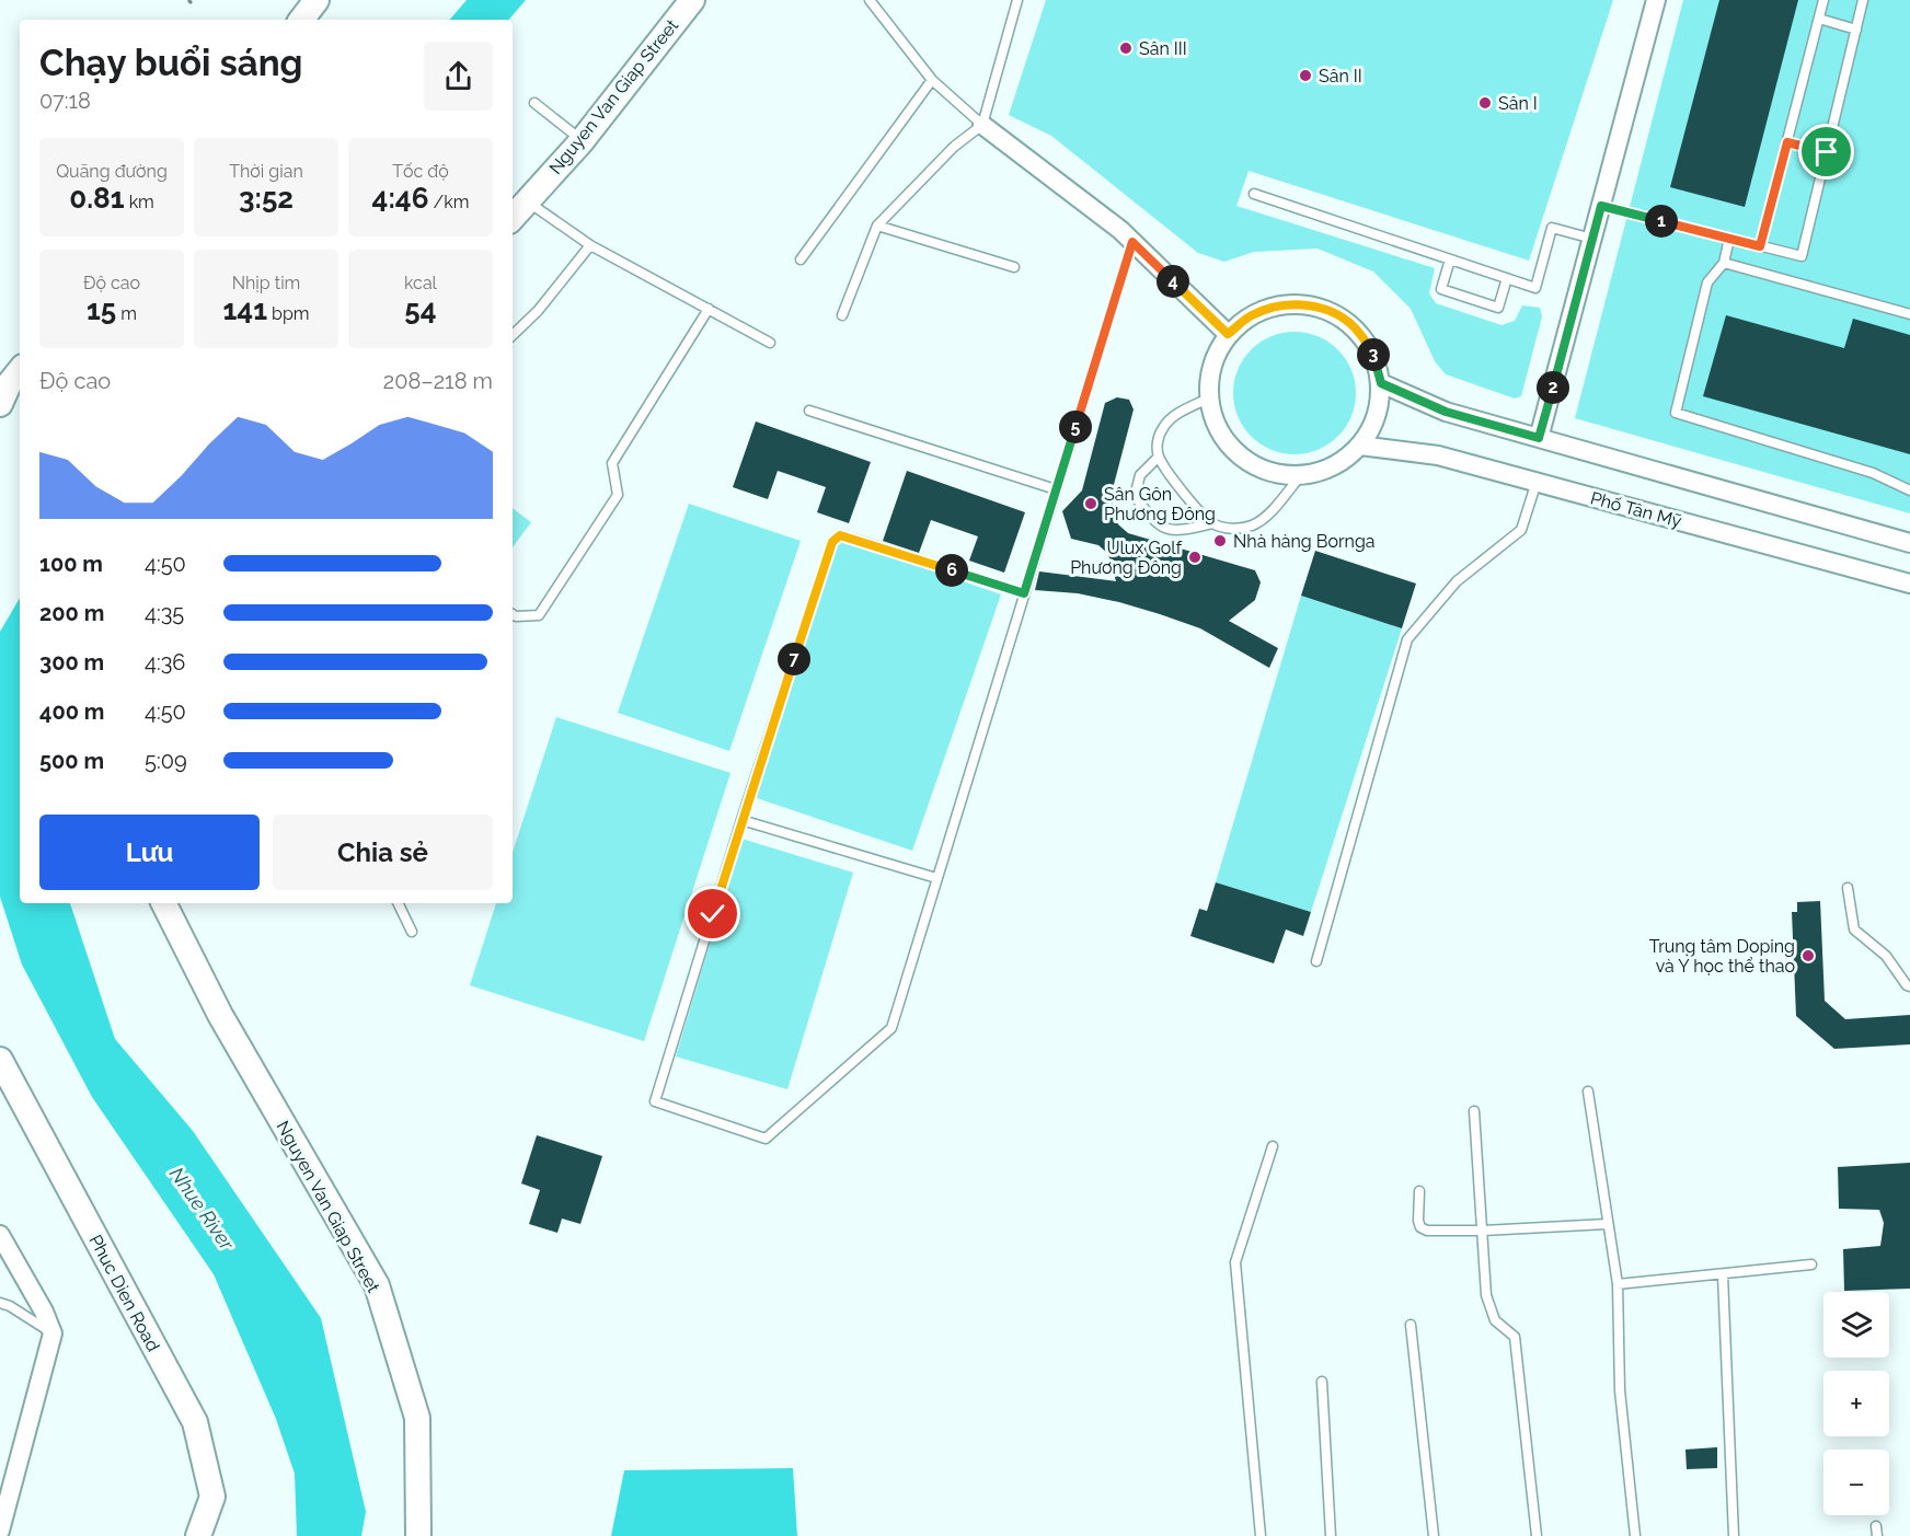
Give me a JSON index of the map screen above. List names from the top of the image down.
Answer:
{
  "streets": {
    "street": ["Nguyen Van Giap Street", "Phố Tân Mỹ", "Phuc Dien Road"]
  },
  "water": ["Nhue River"],
  "places": [
    "Sân III",
    "Sân II",
    "Sân I",
    "Sân Gôn Phương Đông",
    "Nhà hàng Bornga",
    "Ulux Golf Phương Đông",
    "Trung tâm Doping và Y học thể thao"
  ],
  "page": {
    "heading": ["Chạy buổi sáng", "07:18"],
    "stats": [
      ["Quãng đường", "0.81 km"],
      ["Thời gian", "3:52"],
      ["Tốc độ", "4:46 /km"],
      ["Độ cao", "15 m"],
      ["Nhịp tim", "141 bpm"],
      ["kcal", "54"]
    ],
    "pins": [
      "1",
      "4",
      "3",
      "2",
      "5",
      "6",
      "7"
    ],
    "chart": ["Độ cao", "208–218 m"],
    "list": [
      {
        "name": "100 m",
        "note": "4:50"
      },
      {
        "name": "200 m",
        "note": "4:35"
      },
      {
        "name": "300 m",
        "note": "4:36"
      },
      {
        "name": "400 m",
        "note": "4:50"
      },
      {
        "name": "500 m",
        "note": "5:09"
      }
    ],
    "buttons": ["Lưu", "Chia sẻ"],
    "map_buttons": ["+", "−"]
  }
}
